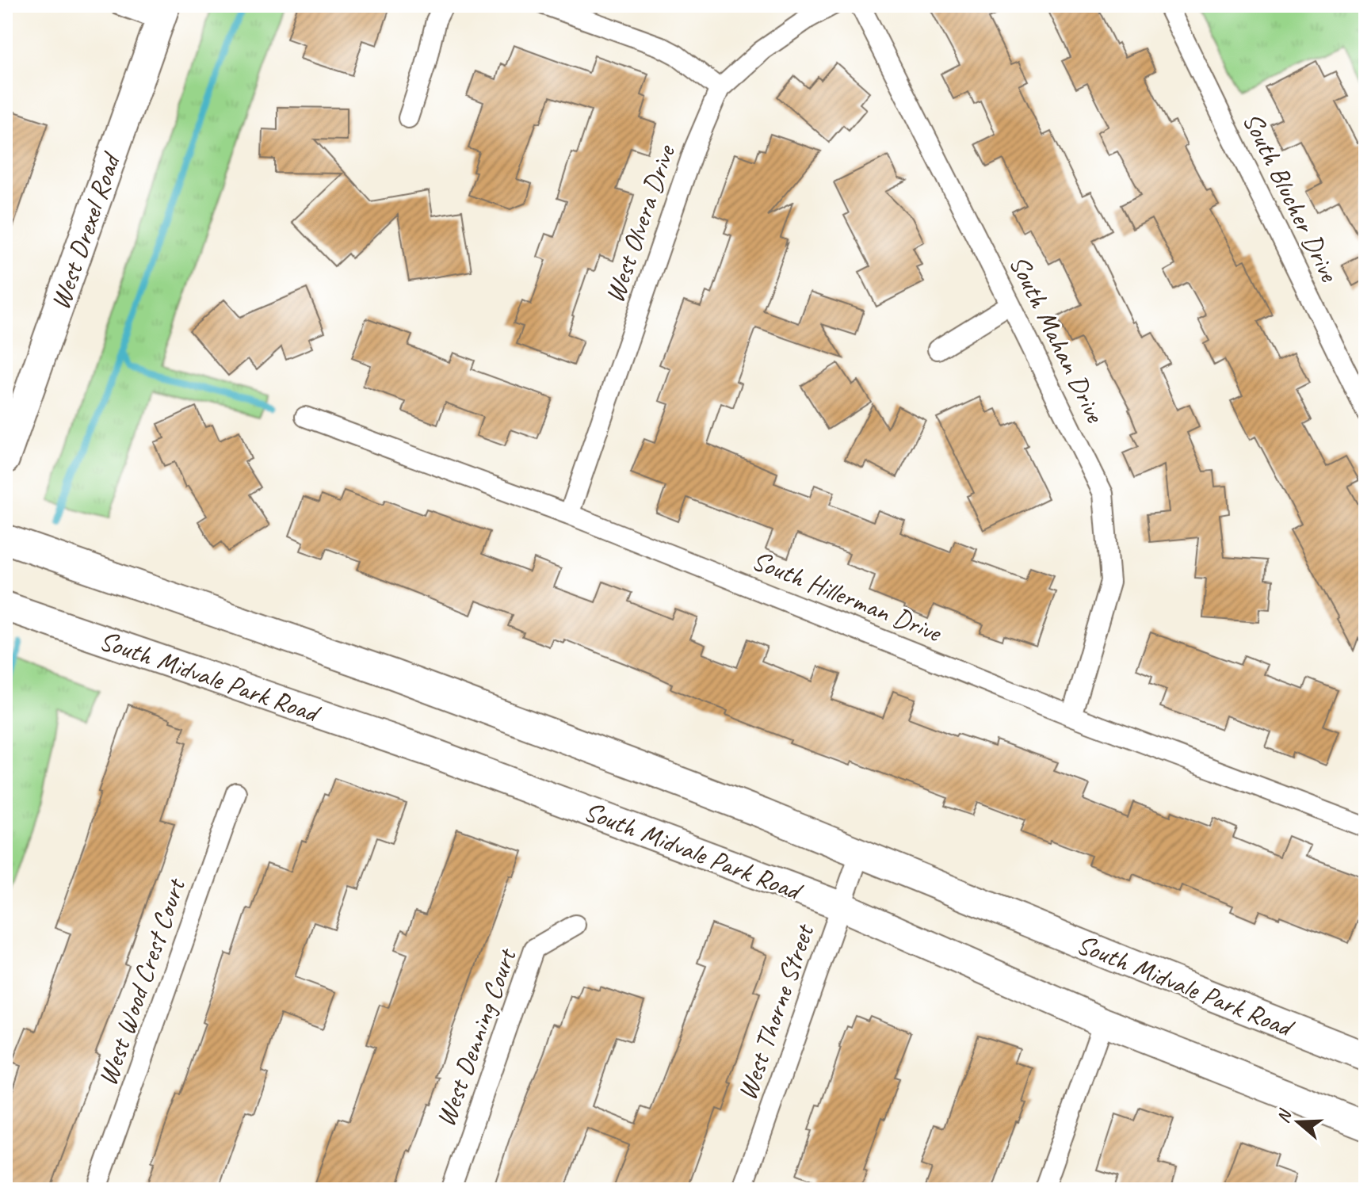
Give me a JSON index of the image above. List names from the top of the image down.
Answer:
{
  "streets": {
    "main road": ["West Drexel Road", "South Midvale Park Road"],
    "street": [
      "South Blucher Drive",
      "West Olvera Drive",
      "South Mahan Drive",
      "South Hillerman Drive",
      "West Wood Crest Court",
      "West Thorne Street",
      "West Denning Court"
    ]
  },
  "crossings": [
    ["West Olvera Drive", "South Hillerman Drive"],
    ["South Mahan Drive", "South Hillerman Drive"],
    ["South Midvale Park Road", "West Thorne Street"]
  ],
  "north": "left"
}
